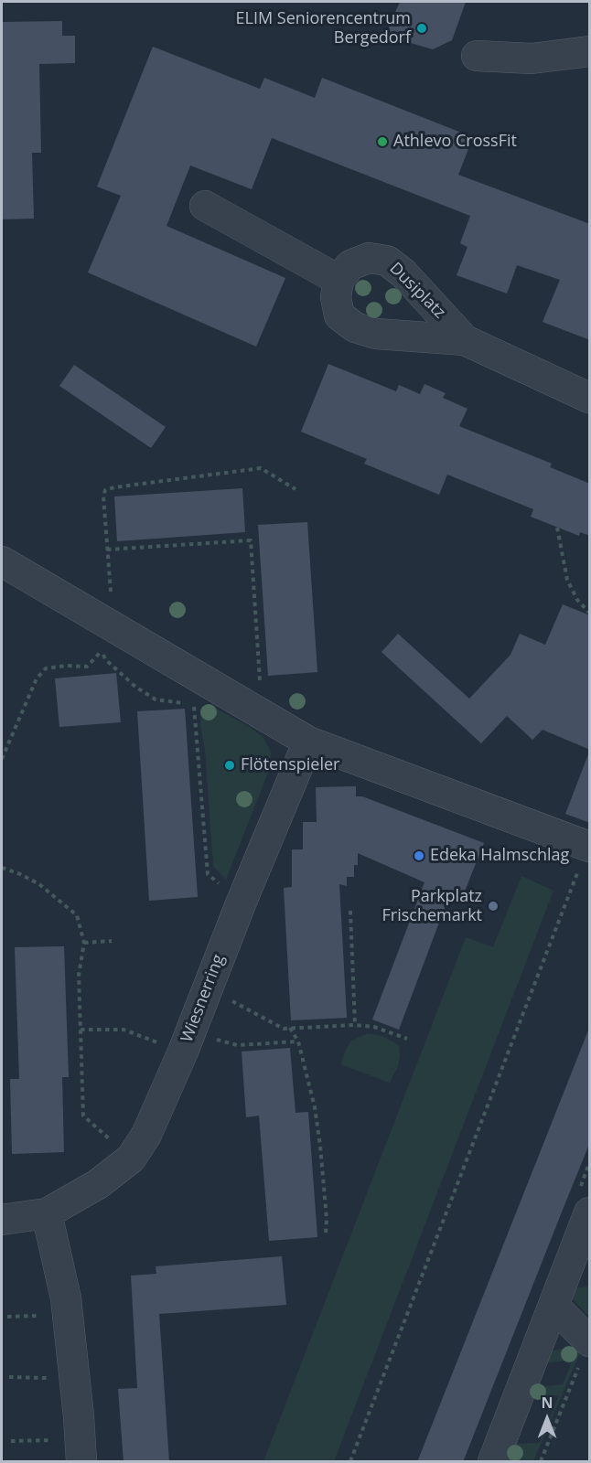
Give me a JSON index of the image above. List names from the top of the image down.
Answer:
{
  "streets": {
    "street": ["Dusiplatz", "Wiesnerring"]
  },
  "places": [
    "ELIM Seniorencentrum Bergedorf",
    "Athlevo CrossFit",
    "Flötenspieler",
    "Edeka Halmschlag",
    "Parkplatz Frischemarkt"
  ],
  "north": "top"
}
